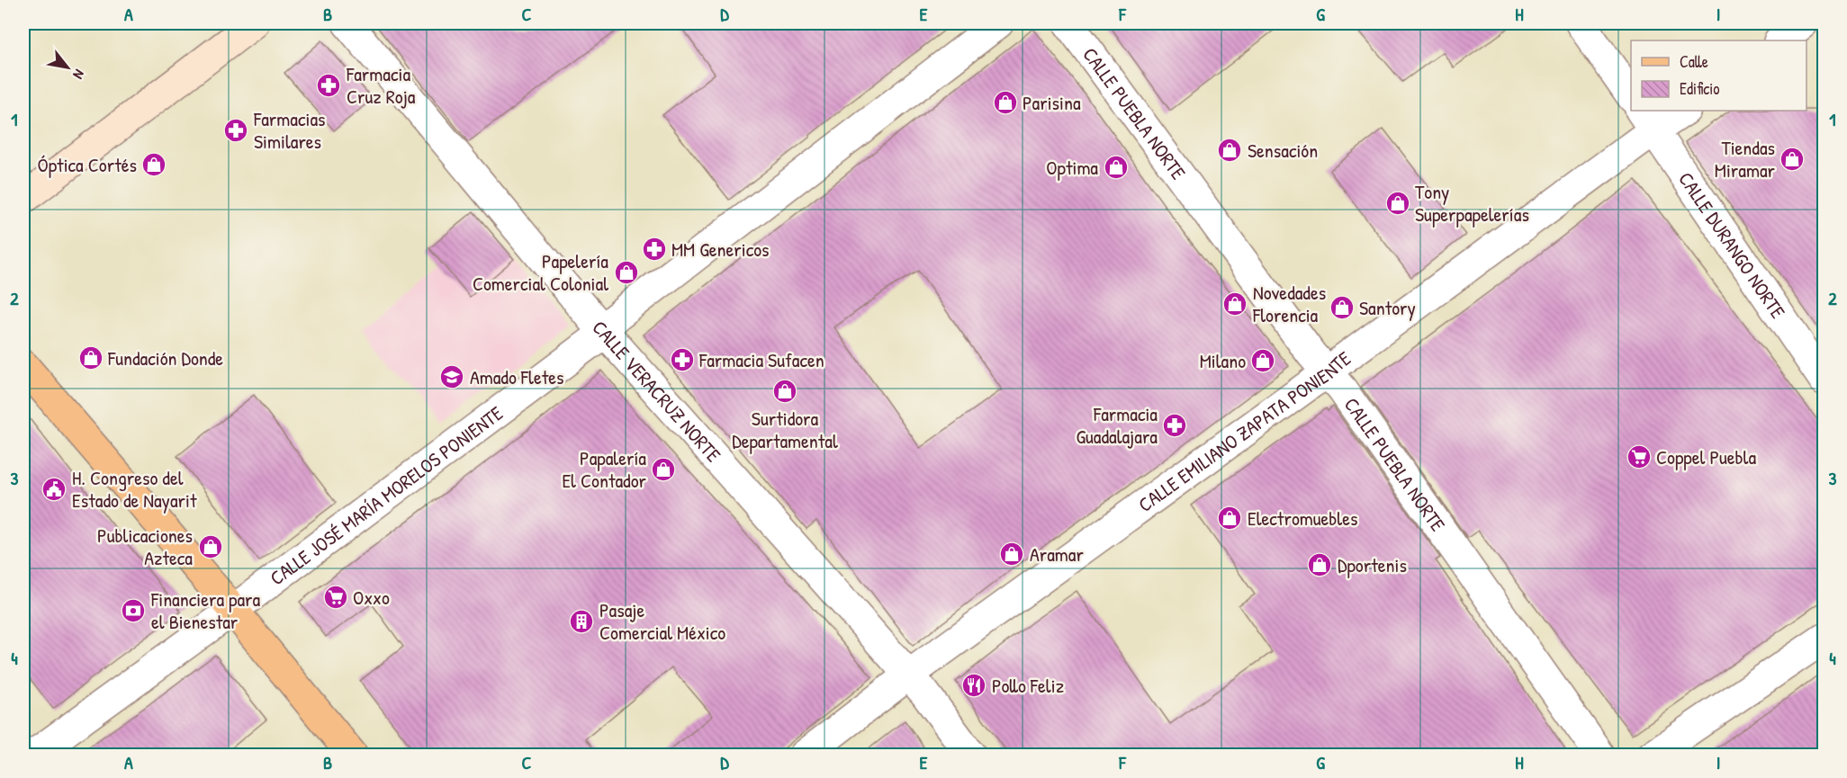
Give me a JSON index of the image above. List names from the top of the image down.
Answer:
{
  "streets": {
    "street": [
      "CALLE PUEBLA NORTE",
      "CALLE DURANGO NORTE",
      "CALLE VERACRUZ NORTE",
      "CALLE EMILIANO ZAPATA PONIENTE",
      "CALLE JOSÉ MARÍA MORELOS PONIENTE"
    ]
  },
  "crossings": [
    ["CALLE PUEBLA NORTE", "CALLE EMILIANO ZAPATA PONIENTE"],
    ["CALLE DURANGO NORTE", "CALLE EMILIANO ZAPATA PONIENTE"],
    ["CALLE VERACRUZ NORTE", "CALLE EMILIANO ZAPATA PONIENTE"],
    ["CALLE VERACRUZ NORTE", "CALLE JOSÉ MARÍA MORELOS PONIENTE"]
  ],
  "places": {
    "pharmacy": [
      "Farmacia Cruz Roja",
      "Farmacias Similares",
      "MM Genericos",
      "Farmacia Sufacen",
      "Farmacia Guadalajara"
    ],
    "shop": [
      "Parisina",
      "Sensación",
      "Tiendas Miramar",
      "Óptica Cortés",
      "Optima",
      "Tony Superpapelerías",
      "Papelería Comercial Colonial",
      "Novedades Florencia",
      "Santory",
      "Fundación Donde",
      "Milano",
      "Surtidora Departamental",
      "Papalería El Contador",
      "Electromuebles",
      "Publicaciones Azteca",
      "Aramar",
      "Dportenis"
    ],
    "school or university": ["Amado Fletes"],
    "supermarket": ["Coppel Puebla", "Oxxo"],
    "public building": ["H. Congreso del Estado de Nayarit"],
    "bank": ["Financiera para el Bienestar"],
    "building": ["Pasaje Comercial México"],
    "restaurant": ["Pollo Feliz"]
  },
  "legend": ["Calle", "Edificio"],
  "north": "bottom right",
  "grid": {
    "columns": [
      "A",
      "B",
      "C",
      "D",
      "E",
      "F",
      "G",
      "H",
      "I"
    ],
    "rows": [
      "1",
      "2",
      "3",
      "4"
    ]
  }
}
